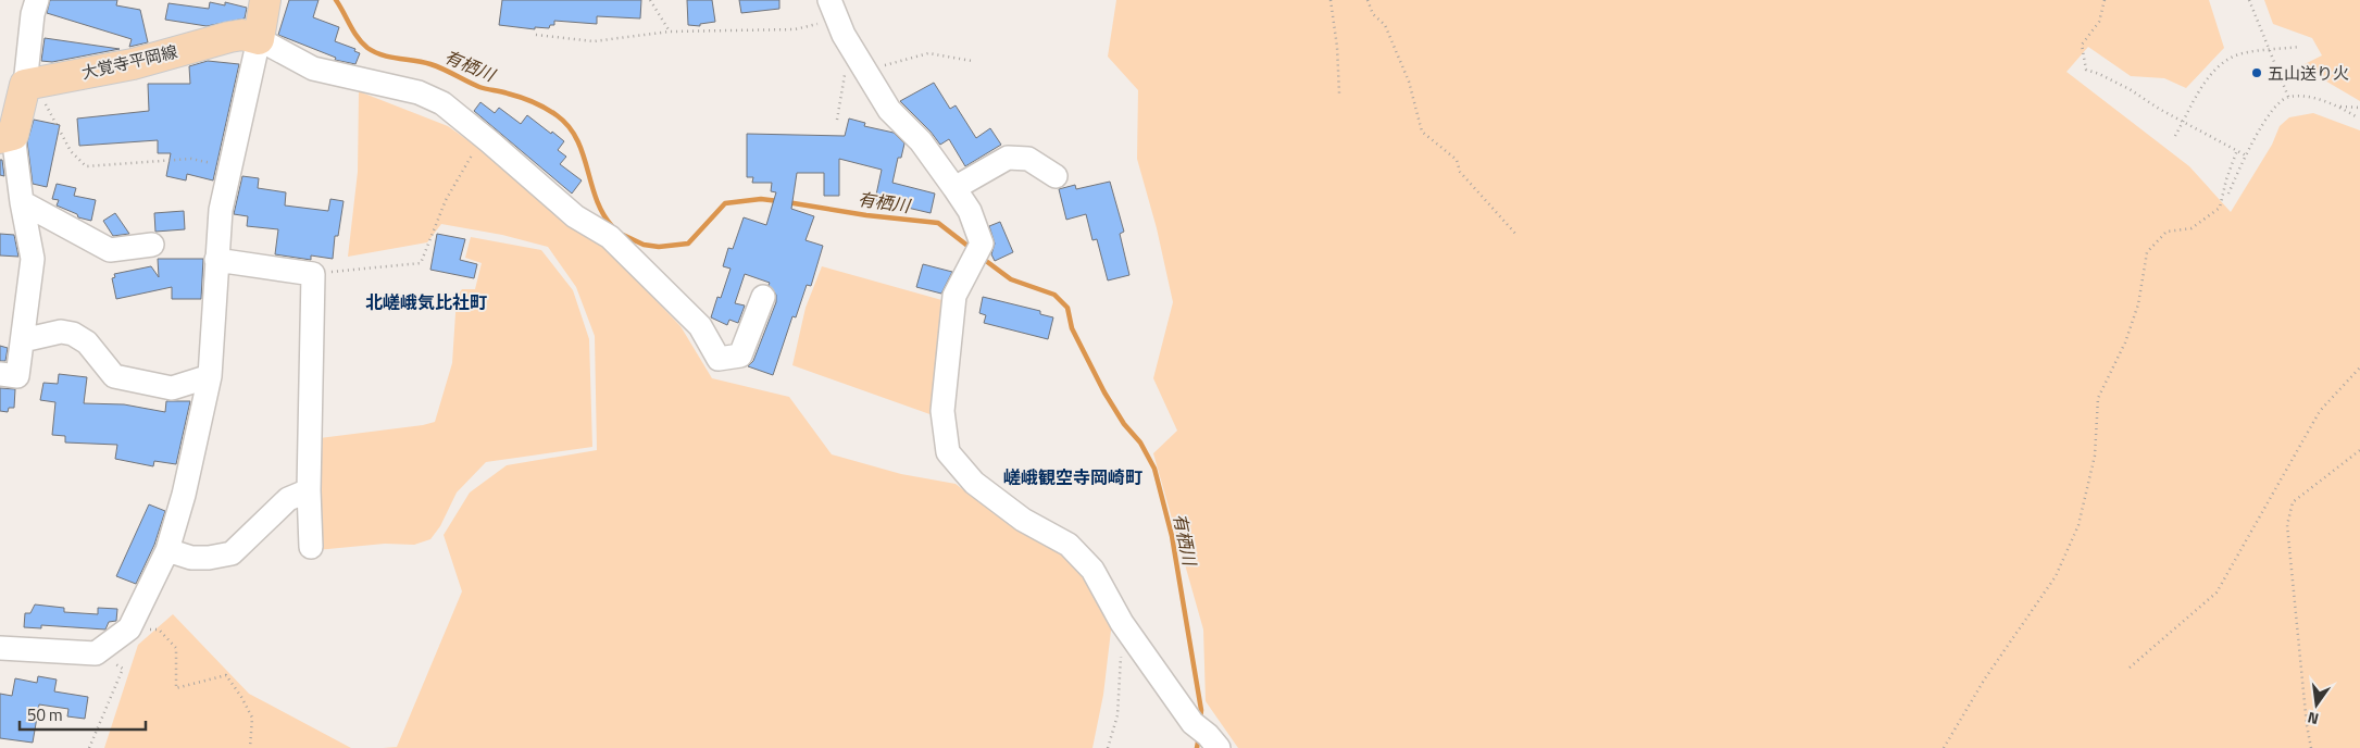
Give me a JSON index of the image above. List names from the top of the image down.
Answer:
{
  "streets": {
    "main road": ["大覚寺平岡線"]
  },
  "districts": ["北嵯峨気比社町", "嵯峨観空寺岡崎町"],
  "water": ["有栖川"],
  "places": ["五山送り火"],
  "scale_bar": "50 m",
  "north": "bottom"
}
